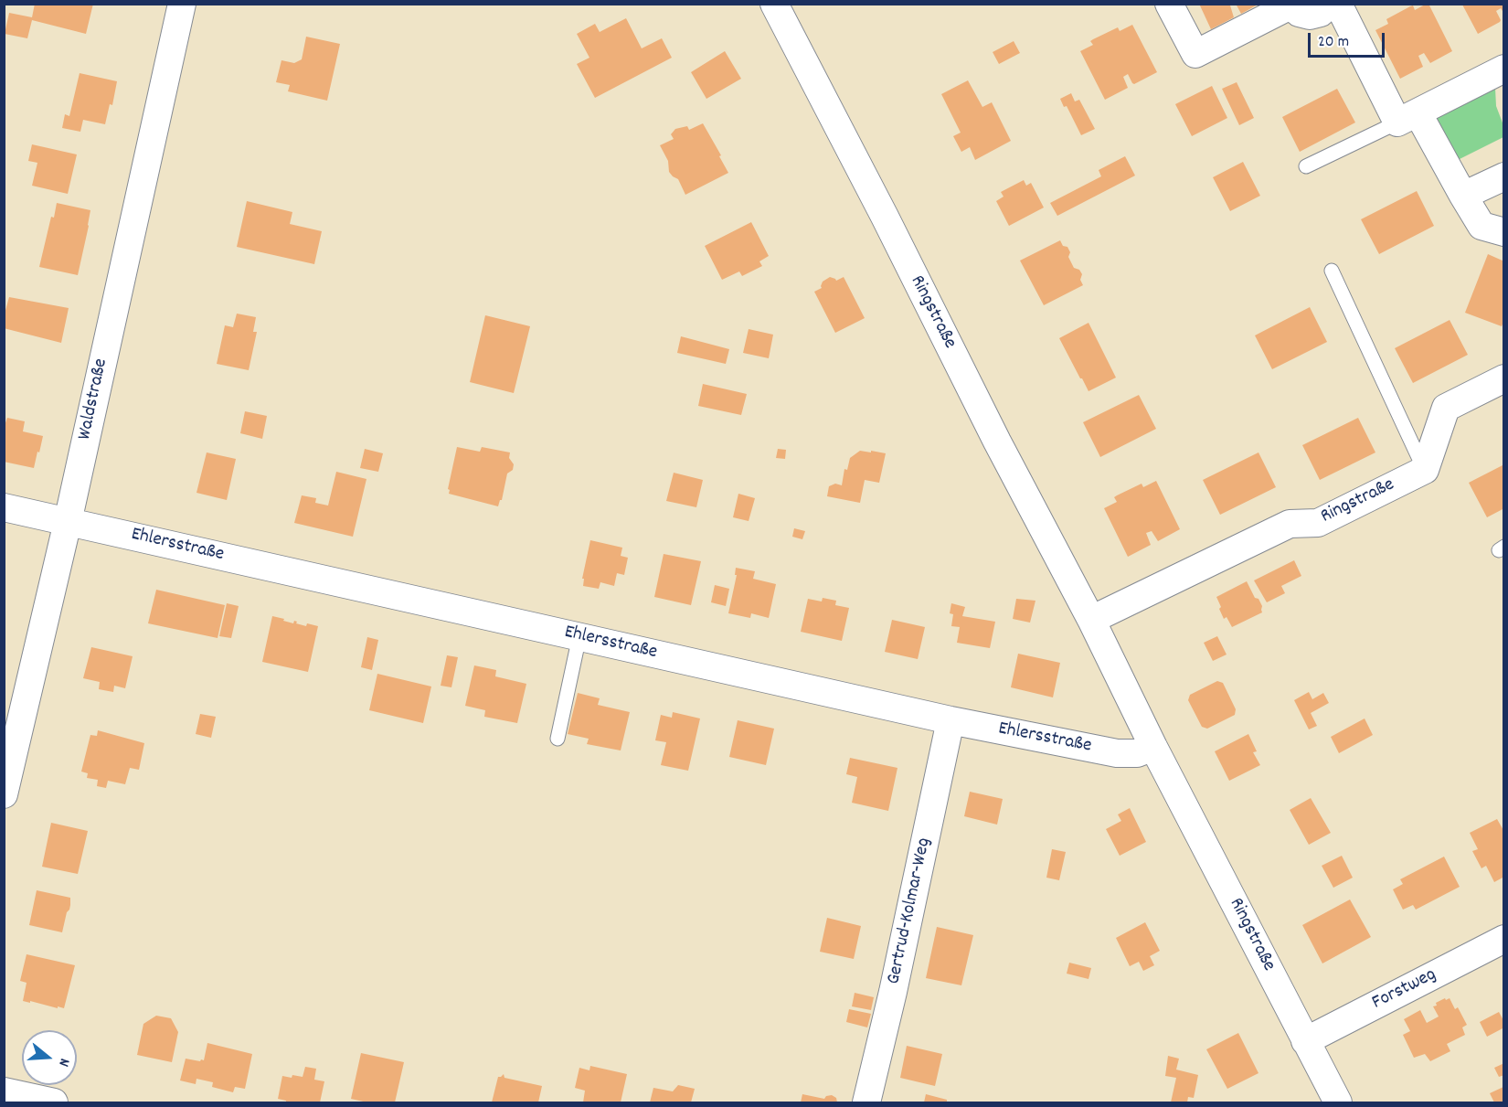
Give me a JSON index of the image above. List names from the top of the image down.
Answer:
{
  "streets": {
    "street": [
      "Ringstraße",
      "Waldstraße",
      "Ehlersstraße",
      "Gertrud-Kolmar-Weg",
      "Forstweg"
    ]
  },
  "crossings": [
    ["Ringstraße", "Ehlersstraße"],
    ["Ringstraße", "Forstweg"],
    ["Waldstraße", "Ehlersstraße"],
    ["Ehlersstraße", "Gertrud-Kolmar-Weg"]
  ],
  "scale_bar": "20 m",
  "north": "right"
}
